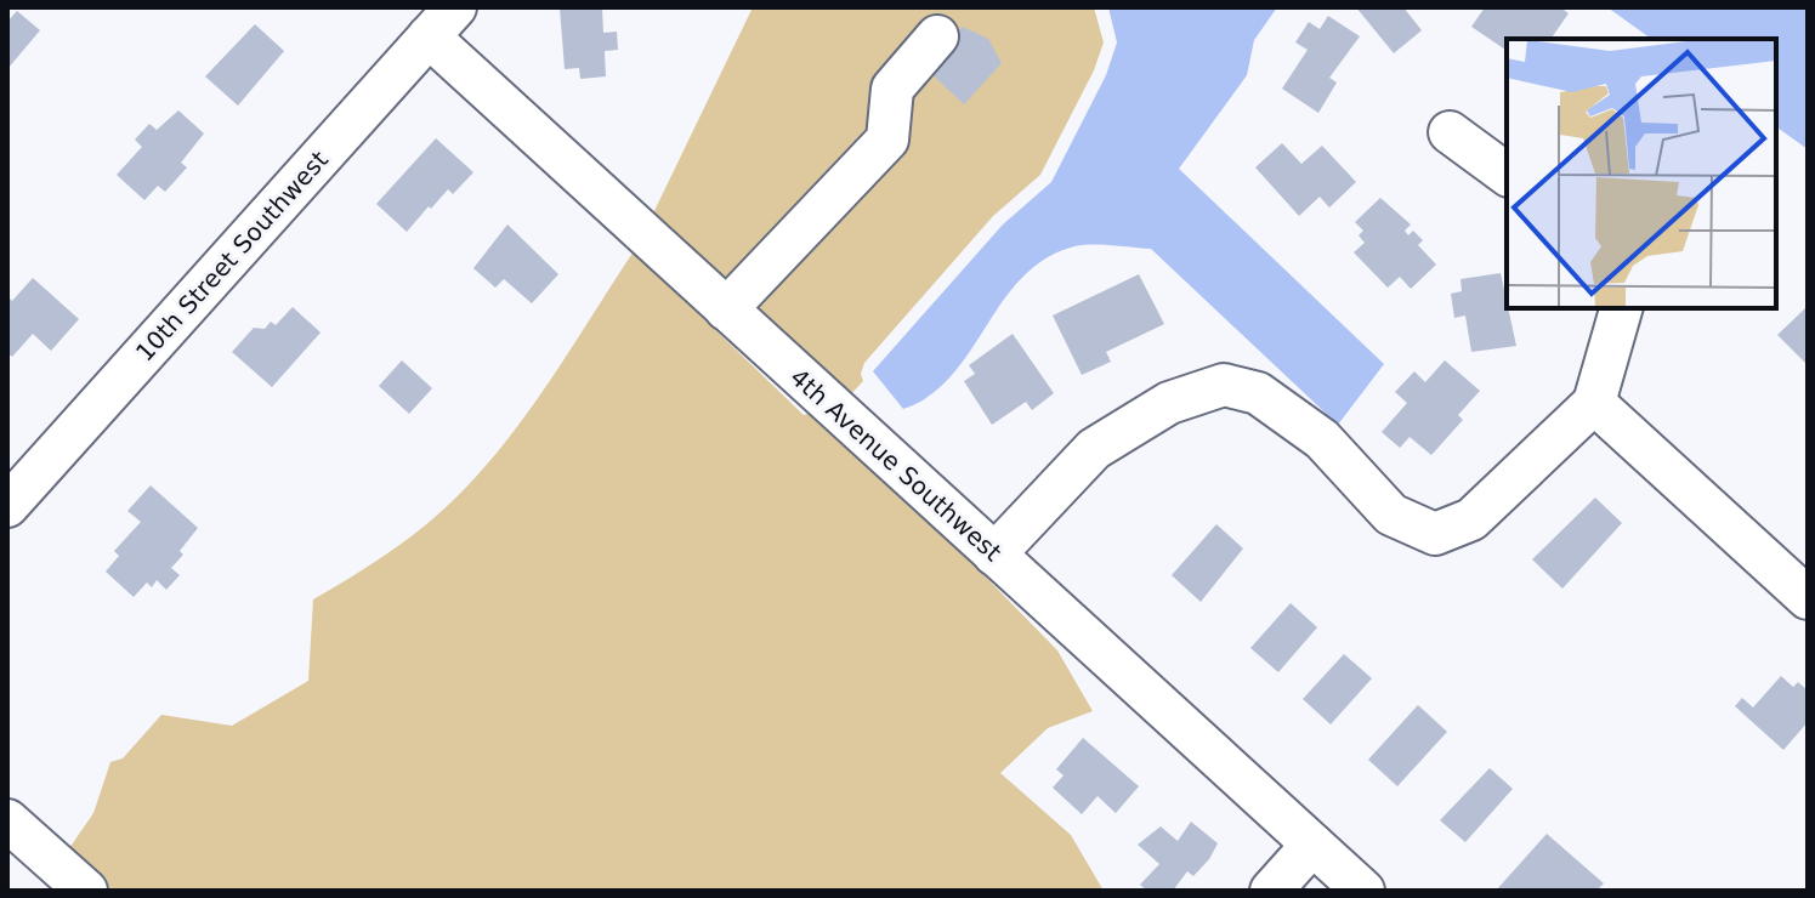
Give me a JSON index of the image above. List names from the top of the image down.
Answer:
{
  "streets": {
    "street": ["10th Street Southwest", "4th Avenue Southwest"]
  },
  "crossings": [
    ["10th Street Southwest", "4th Avenue Southwest"]
  ]
}
